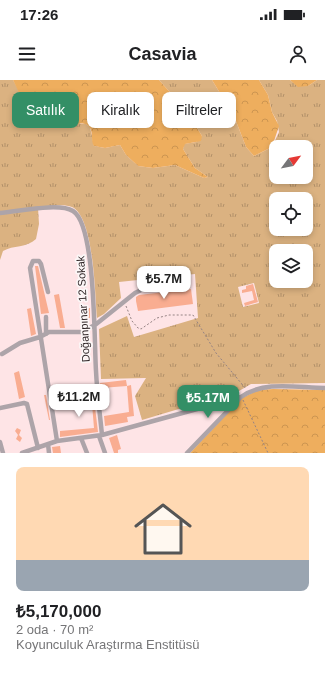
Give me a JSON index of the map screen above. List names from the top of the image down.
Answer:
{
  "streets": {
    "street": ["Doğanpınar 12 Sokak"]
  },
  "north": "top right",
  "page": {
    "status": "17:26",
    "header": "Casavia",
    "chip": ["Satılık", "Kiralık", "Filtreler"],
    "price": ["₺5.7M", "₺11.2M", "₺5.17M"],
    "list": [
      {
        "name": "₺5,170,000",
        "note": "2 oda · 70 m² · Koyunculuk Araştırma Enstitüsü"
      }
    ]
  }
}
